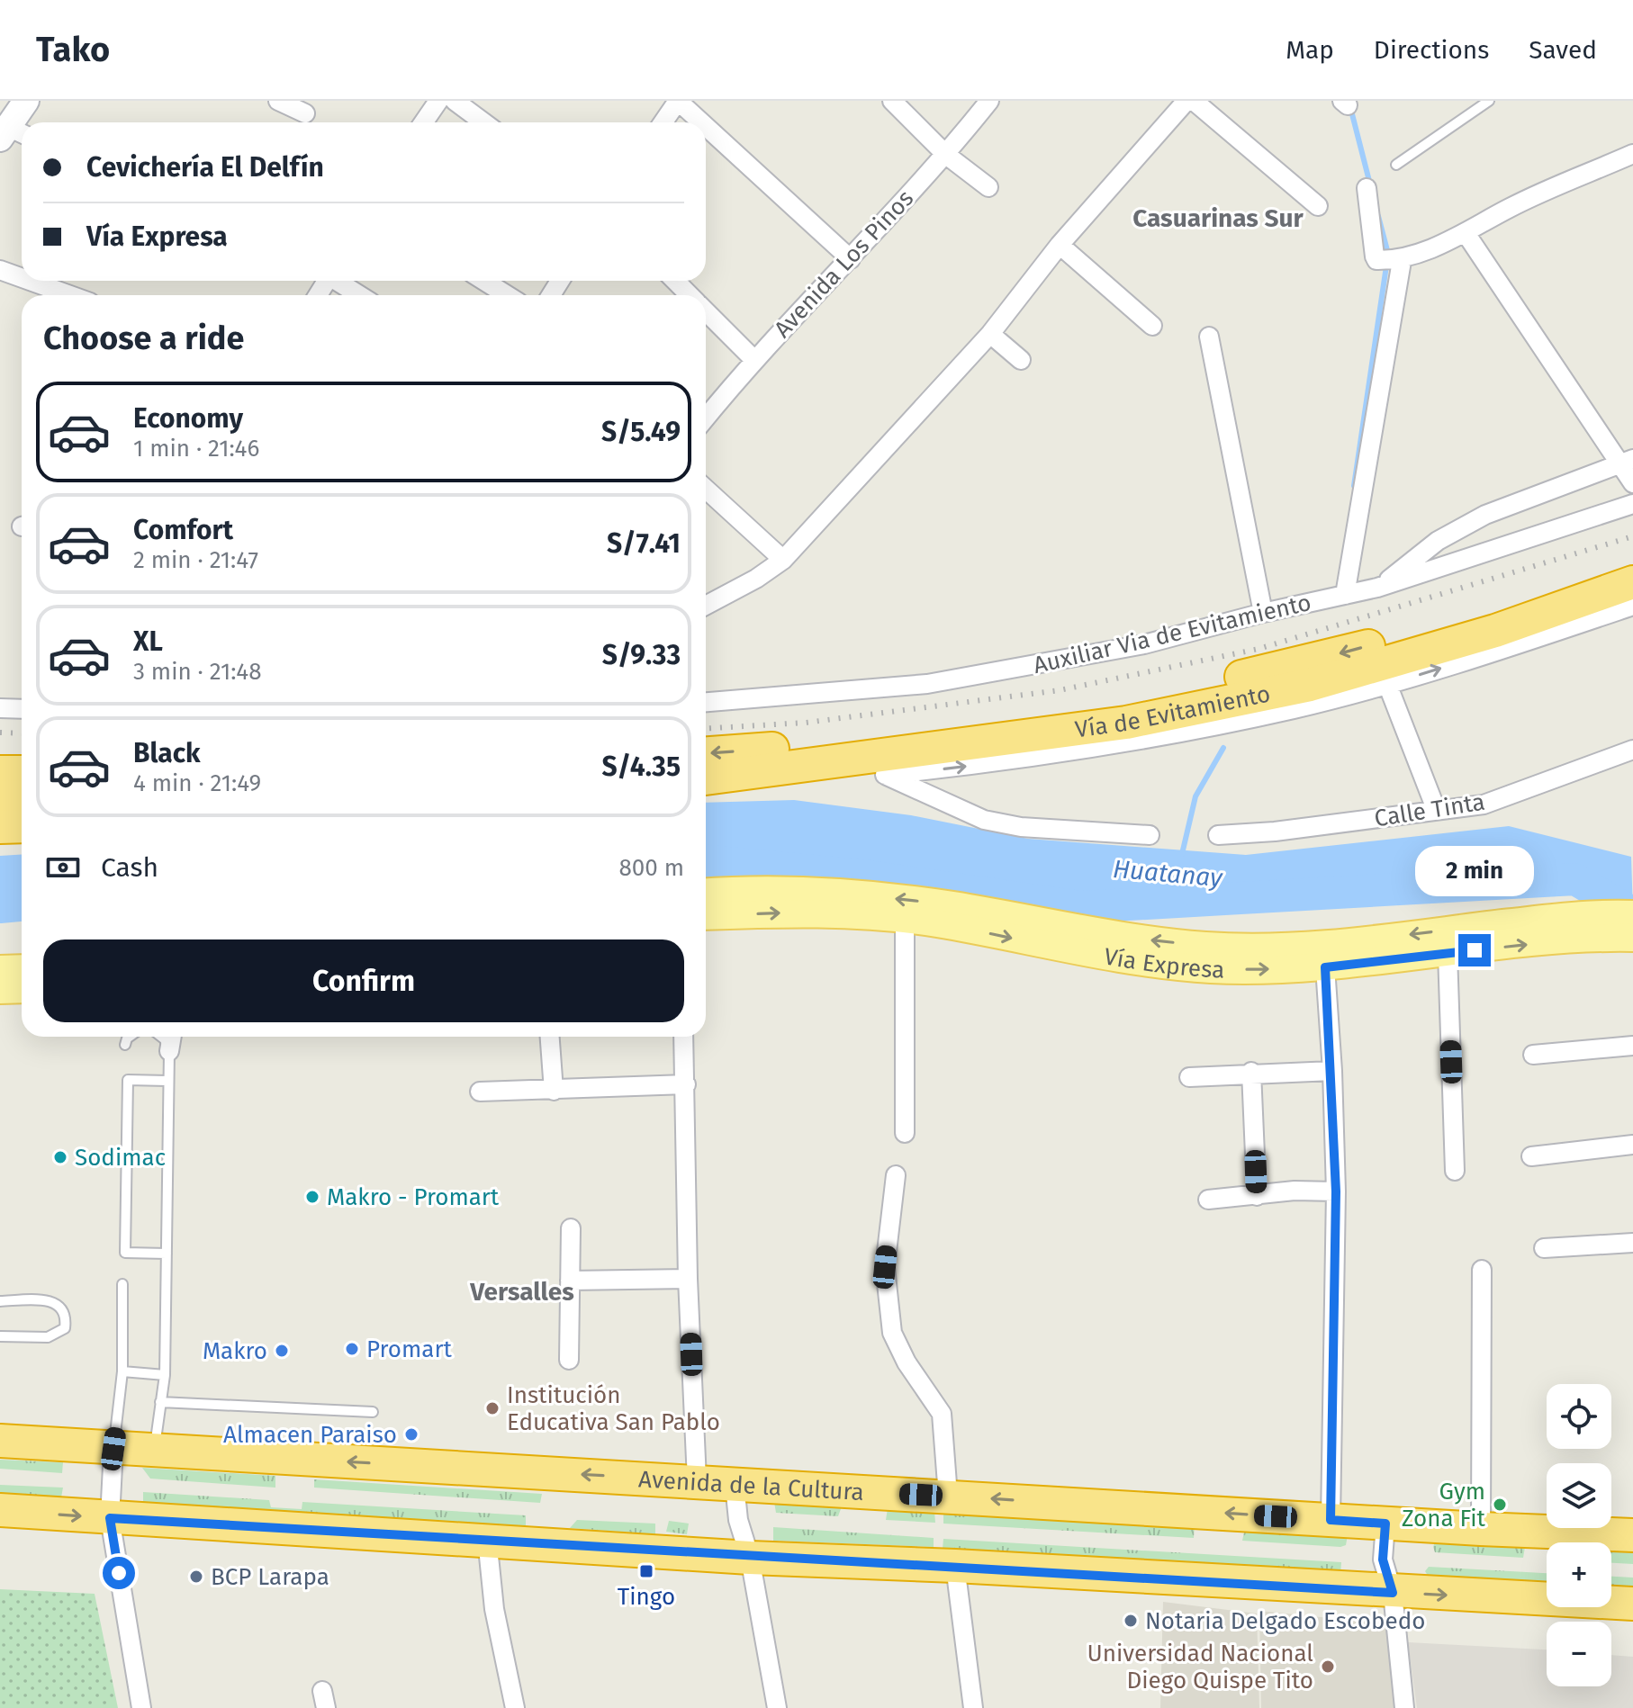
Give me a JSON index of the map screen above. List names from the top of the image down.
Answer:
{
  "streets": {
    "highway": ["Vía de Evitamiento", "Avenida de la Cultura"],
    "main road": ["Vía Expresa"],
    "street": ["Avenida Los Pinos", "Auxiliar Via de Evitamiento", "Calle Tinta"]
  },
  "districts": ["Casuarinas Sur", "Versalles"],
  "water": ["Huatanay"],
  "places": {
    "other": [
      "Sodimac",
      "Makro - Promart",
      "Promart",
      "Makro",
      "Institución Educativa San Pablo",
      "Almacen Paraiso",
      "Gym Zona Fit",
      "BCP Larapa",
      "Notaria Delgado Escobedo",
      "Universidad Nacional Diego Quispe Tito"
    ],
    "transit": ["Tingo"]
  },
  "page": {
    "header": "Tako",
    "nav": ["Map", "Directions", "Saved"],
    "banner": ["Cevichería El Delfín", "Vía Expresa"],
    "heading": "Choose a ride",
    "list": [
      {
        "name": "Economy",
        "note": "1 min · 21:46",
        "value": "S/5.49"
      },
      {
        "name": "Comfort",
        "note": "2 min · 21:47",
        "value": "S/7.41"
      },
      {
        "name": "XL",
        "note": "3 min · 21:48",
        "value": "S/9.33"
      },
      {
        "name": "Black",
        "note": "4 min · 21:49",
        "value": "S/4.35"
      }
    ],
    "pay": ["Cash", "800 m"],
    "bubble": "2 min",
    "buttons": "Confirm",
    "map_buttons": ["+", "−"]
  }
}
